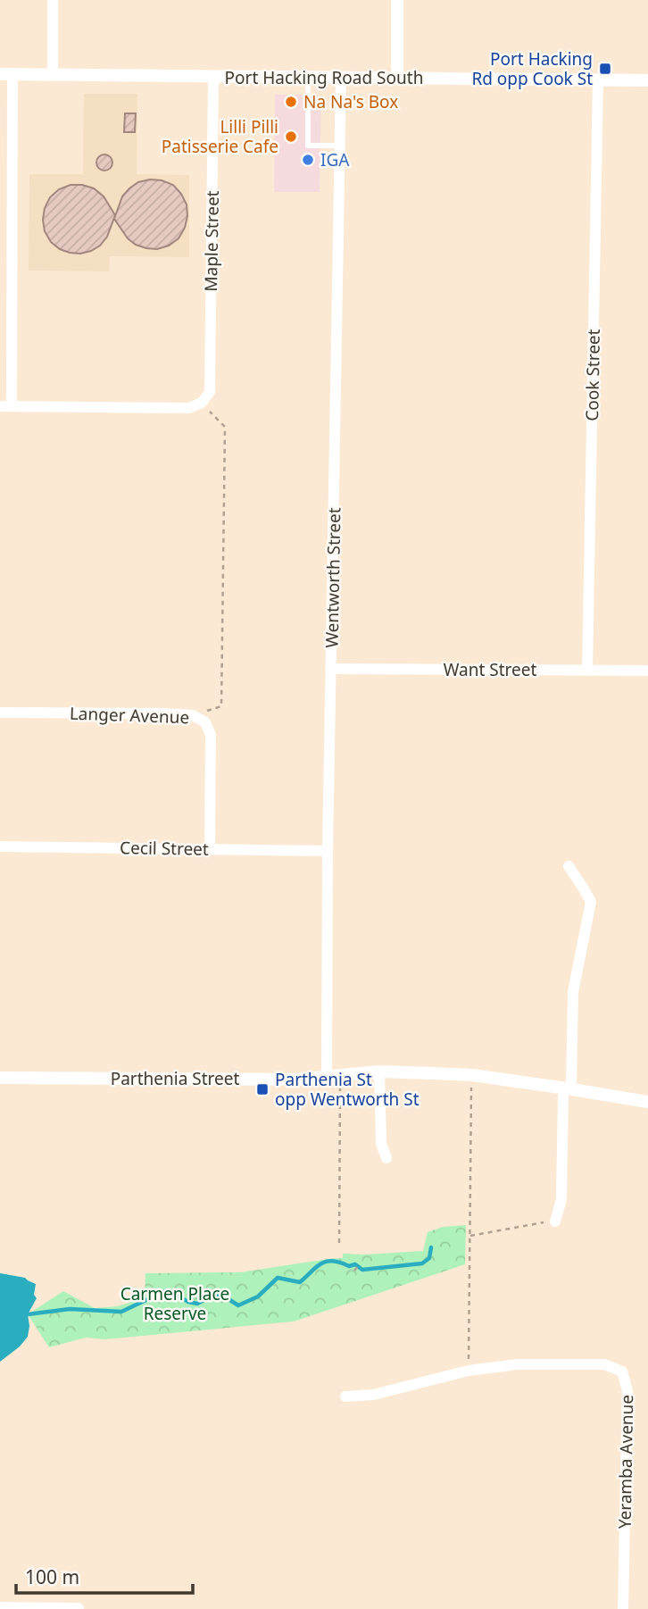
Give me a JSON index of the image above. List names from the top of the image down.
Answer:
{
  "streets": {
    "street": [
      "Port Hacking Road South",
      "Maple Street",
      "Cook Street",
      "Wentworth Street",
      "Want Street",
      "Langer Avenue",
      "Cecil Street",
      "Parthenia Street",
      "Yeramba Avenue"
    ]
  },
  "crossings": [
    ["Port Hacking Road South", "Maple Street"],
    ["Port Hacking Road South", "Cook Street"],
    ["Port Hacking Road South", "Wentworth Street"],
    ["Cook Street", "Want Street"],
    ["Wentworth Street", "Want Street"],
    ["Wentworth Street", "Cecil Street"],
    ["Wentworth Street", "Parthenia Street"],
    ["Langer Avenue", "Cecil Street"]
  ],
  "parks": ["Carmen Place Reserve"],
  "places": {
    "transit": ["Port Hacking Rd opp Cook St", "Parthenia St opp Wentworth St"],
    "other": ["Na Na's Box", "Lilli Pilli Patisserie Cafe", "IGA"]
  },
  "scale_bar": "100 m"
}
